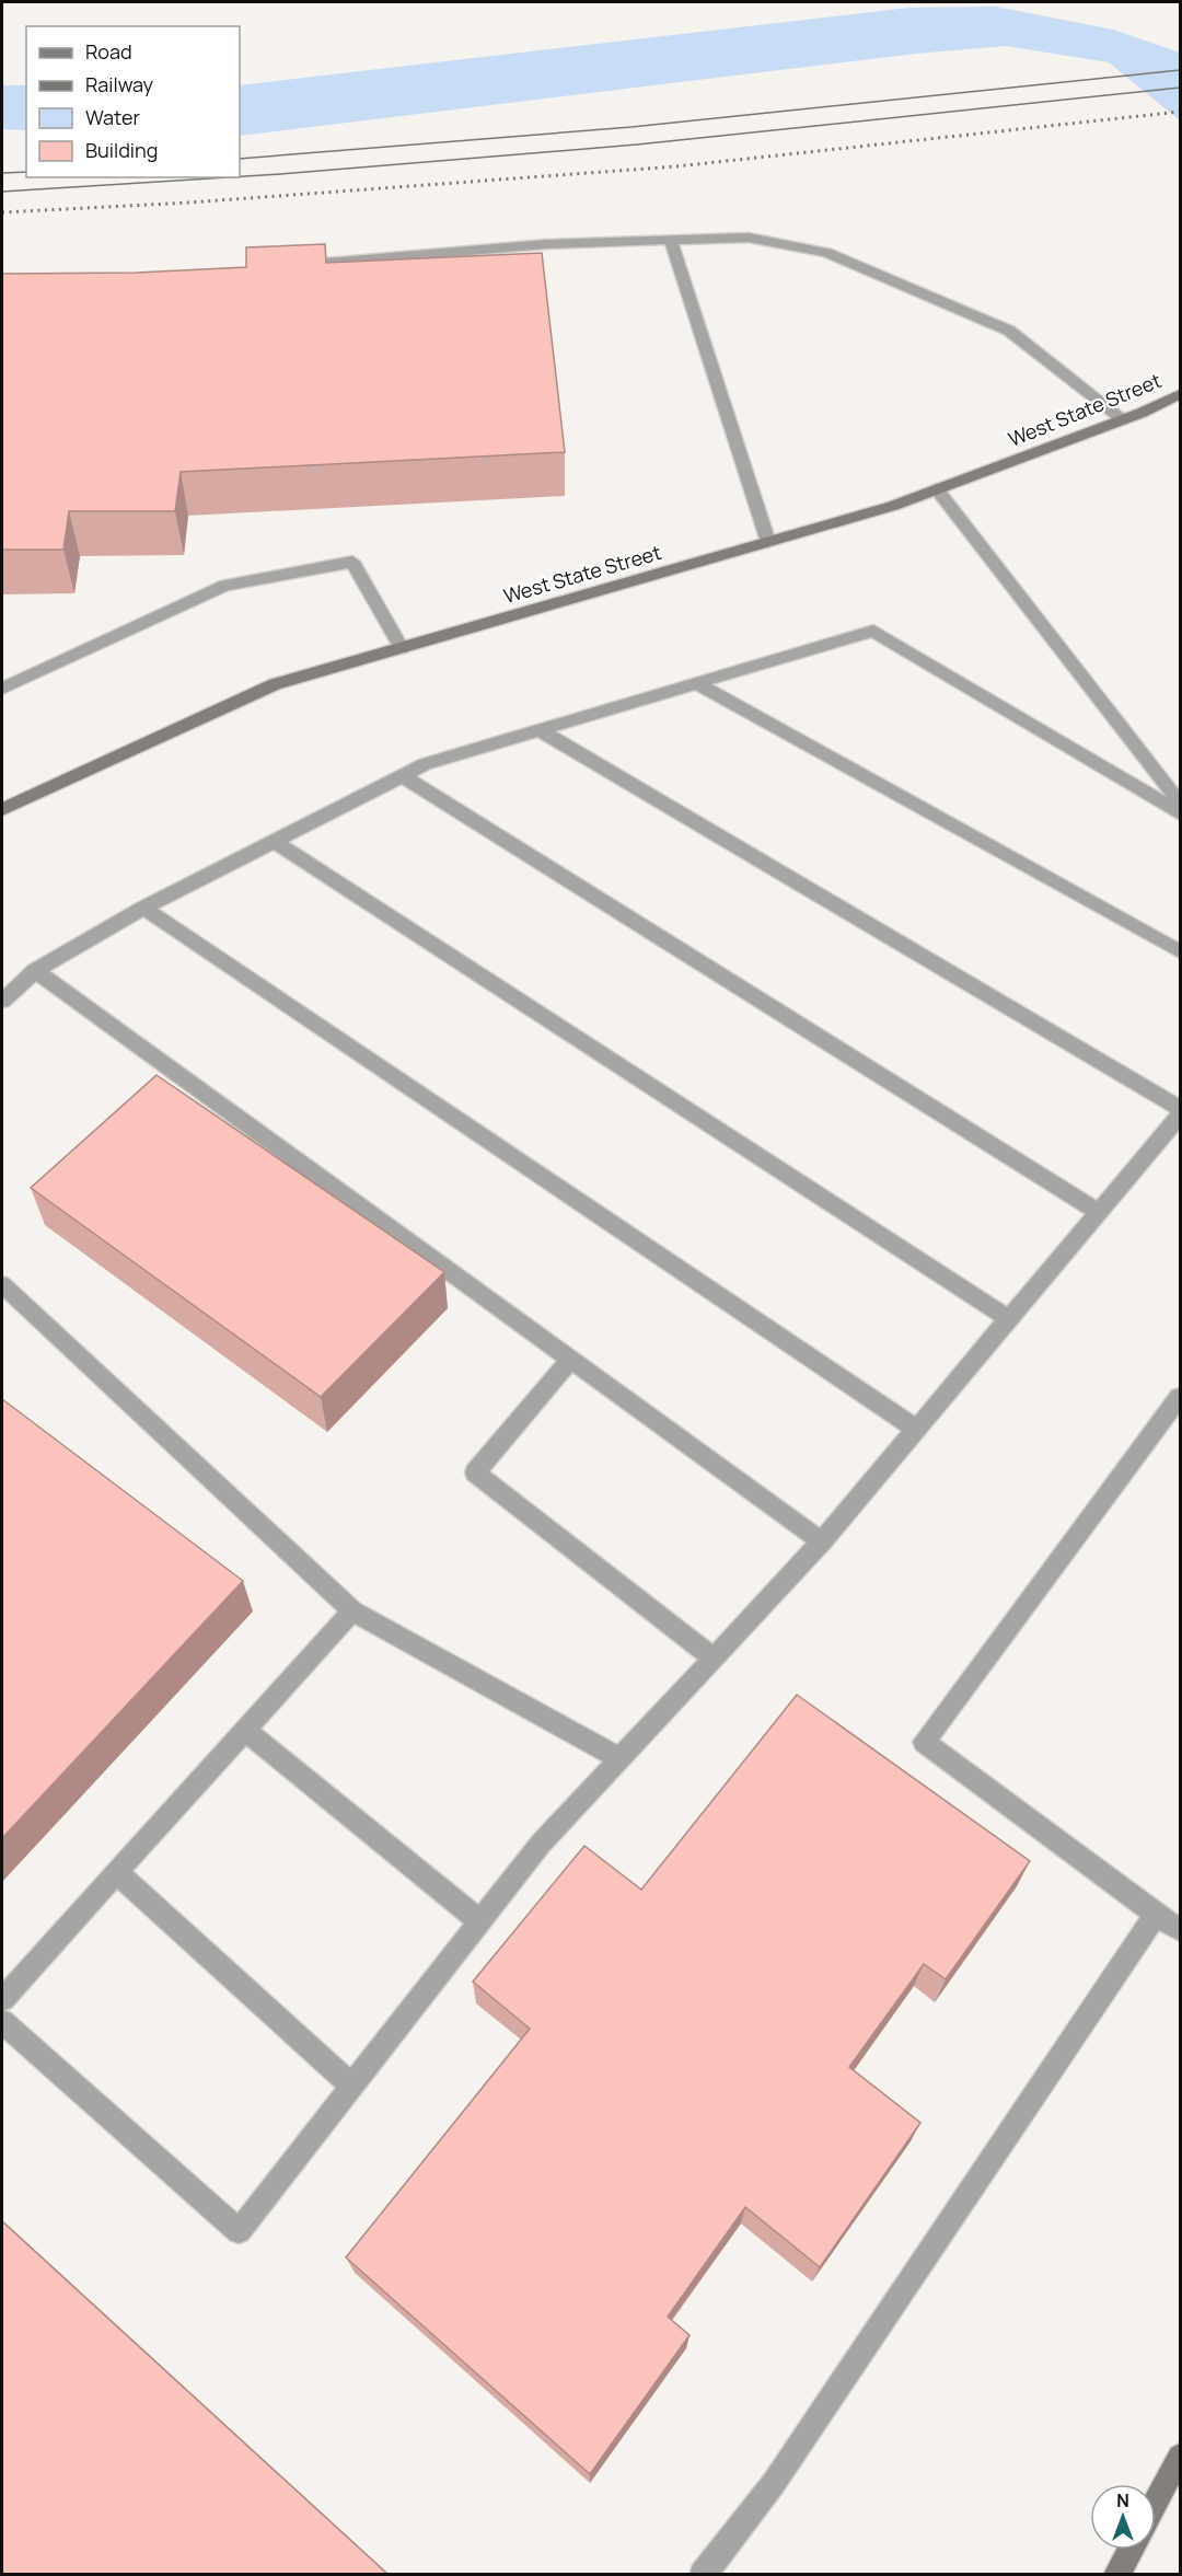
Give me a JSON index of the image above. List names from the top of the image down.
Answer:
{
  "streets": {
    "street": ["West State Street"]
  },
  "legend": [
    "Road",
    "Railway",
    "Water",
    "Building"
  ],
  "north": "top"
}
